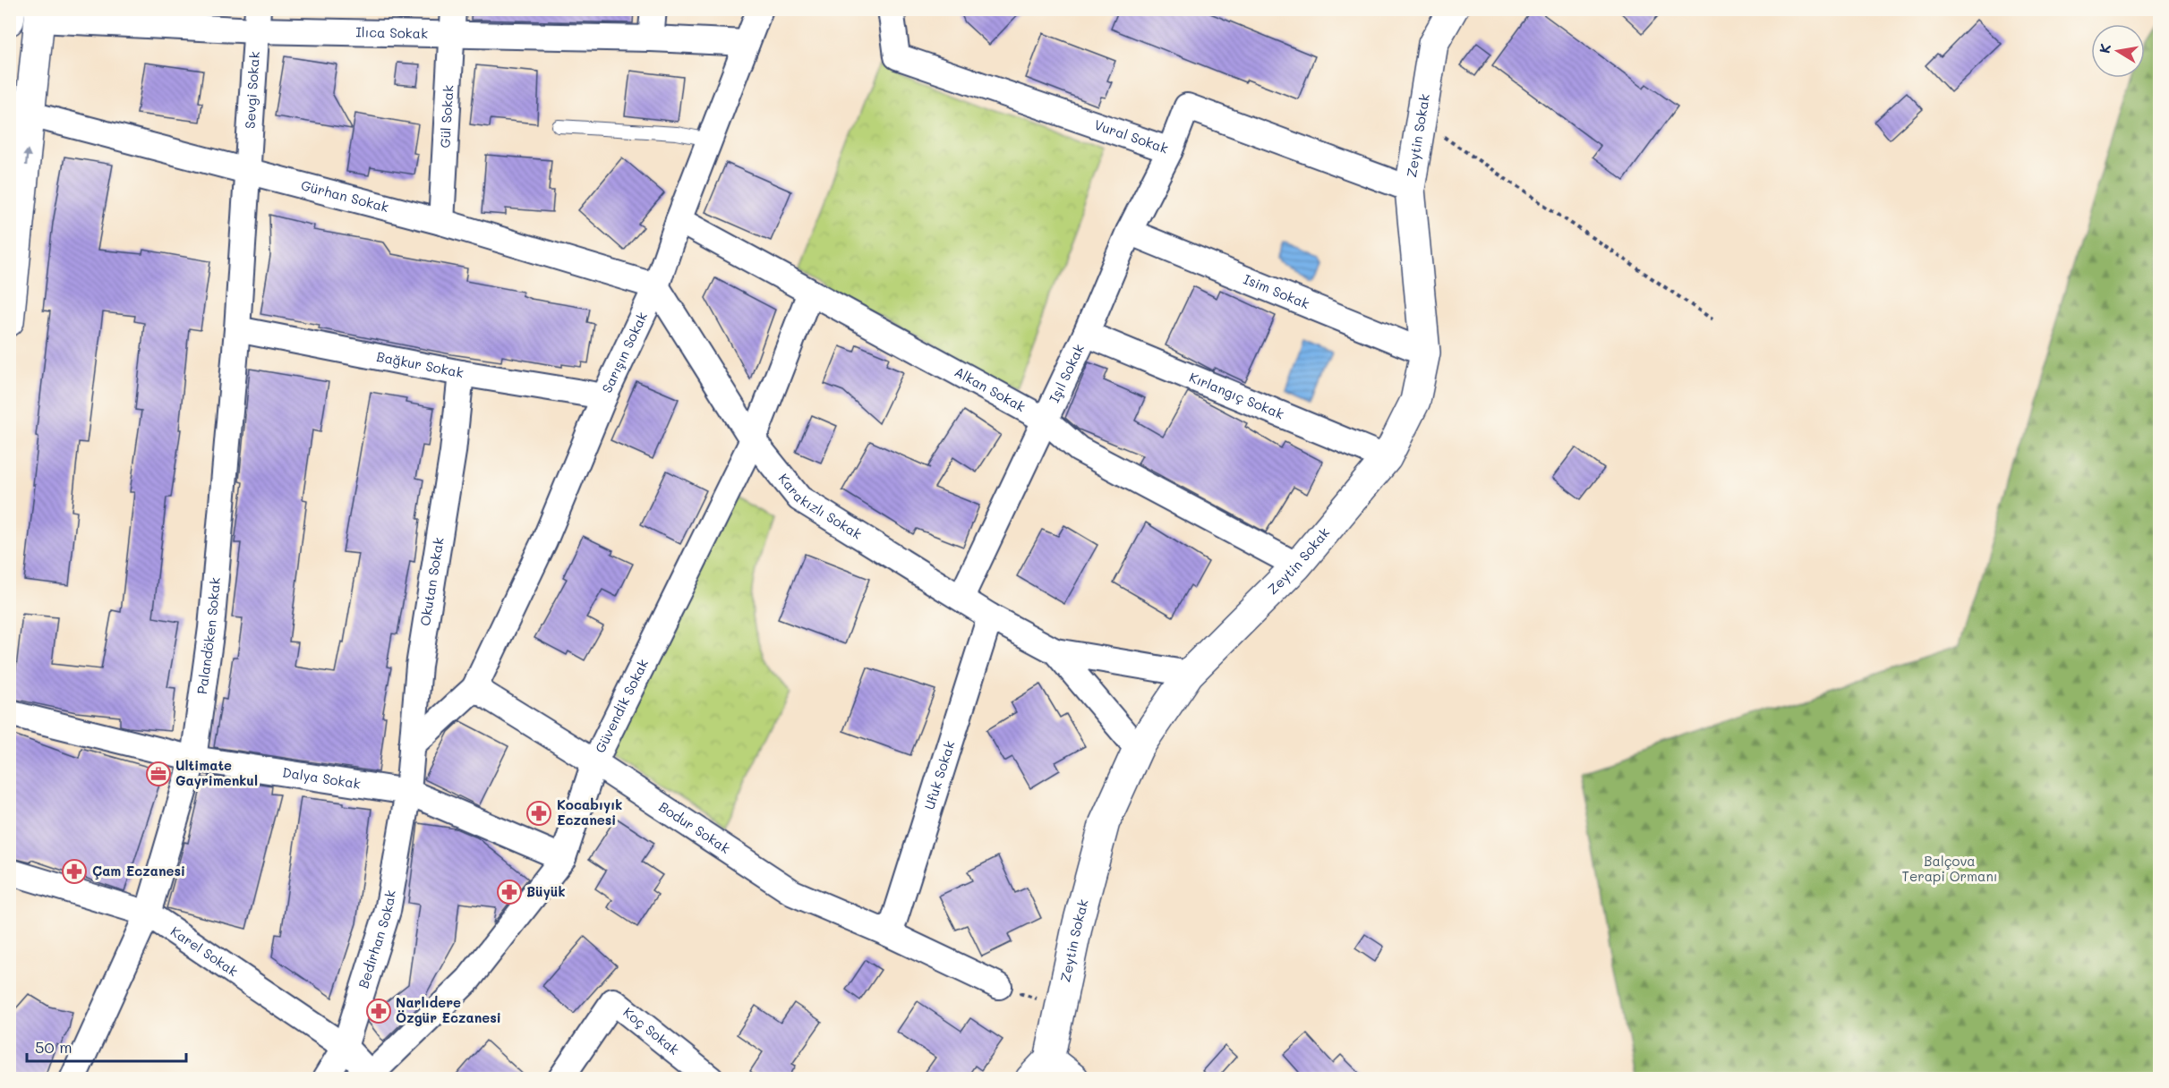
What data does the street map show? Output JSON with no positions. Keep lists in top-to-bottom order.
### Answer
{
  "streets": {
    "street": [
      "Ilıca Sokak",
      "Sevgi Sokak",
      "Gül Sokak",
      "Vural Sokak",
      "Zeytin Sokak",
      "Gürhan Sokak",
      "Isim Sokak",
      "Sarışın Sokak",
      "Bağkur Sokak",
      "Işıl Sokak",
      "Alkan Sokak",
      "Kırlangıç Sokak",
      "Karakızlı Sokak",
      "Okutan Sokak",
      "Palandöken Sokak",
      "Güvendik Sokak",
      "Ufuk Sokak",
      "Dalya Sokak",
      "Bodur Sokak",
      "Bedirhan Sokak",
      "Karel Sokak",
      "Koç Sokak"
    ]
  },
  "crossings": [
    ["Ilıca Sokak", "Sevgi Sokak"],
    ["Ilıca Sokak", "Gül Sokak"],
    ["Ilıca Sokak", "Sarışın Sokak"],
    ["Sevgi Sokak", "Gürhan Sokak"],
    ["Sevgi Sokak", "Palandöken Sokak"],
    ["Gül Sokak", "Gürhan Sokak"],
    ["Vural Sokak", "Zeytin Sokak"],
    ["Vural Sokak", "Işıl Sokak"],
    ["Zeytin Sokak", "Isim Sokak"],
    ["Zeytin Sokak", "Alkan Sokak"],
    ["Zeytin Sokak", "Kırlangıç Sokak"],
    ["Zeytin Sokak", "Karakızlı Sokak"],
    ["Gürhan Sokak", "Sarışın Sokak"],
    ["Gürhan Sokak", "Karakızlı Sokak"],
    ["Gürhan Sokak", "Palandöken Sokak"],
    ["Isim Sokak", "Işıl Sokak"],
    ["Sarışın Sokak", "Bağkur Sokak"],
    ["Sarışın Sokak", "Alkan Sokak"],
    ["Sarışın Sokak", "Karakızlı Sokak"],
    ["Sarışın Sokak", "Bodur Sokak"],
    ["Bağkur Sokak", "Okutan Sokak"],
    ["Bağkur Sokak", "Palandöken Sokak"],
    ["Işıl Sokak", "Alkan Sokak"],
    ["Işıl Sokak", "Kırlangıç Sokak"],
    ["Işıl Sokak", "Karakızlı Sokak"],
    ["Alkan Sokak", "Güvendik Sokak"],
    ["Karakızlı Sokak", "Güvendik Sokak"],
    ["Karakızlı Sokak", "Ufuk Sokak"],
    ["Okutan Sokak", "Dalya Sokak"],
    ["Okutan Sokak", "Bedirhan Sokak"],
    ["Palandöken Sokak", "Dalya Sokak"],
    ["Palandöken Sokak", "Karel Sokak"],
    ["Güvendik Sokak", "Dalya Sokak"],
    ["Güvendik Sokak", "Bodur Sokak"],
    ["Güvendik Sokak", "Karel Sokak"],
    ["Ufuk Sokak", "Bodur Sokak"],
    ["Dalya Sokak", "Bedirhan Sokak"],
    ["Bedirhan Sokak", "Karel Sokak"]
  ],
  "parks": ["Balçova Terapi Ormanı"],
  "places": {
    "office": ["Ultimate Gayrimenkul"],
    "pharmacy": [
      "Kocabıyık Eczanesi",
      "Çam Eczanesi",
      "Büyük",
      "Narlıdere Özgür Eczanesi"
    ]
  },
  "scale_bar": "50 m",
  "north": "left"
}
